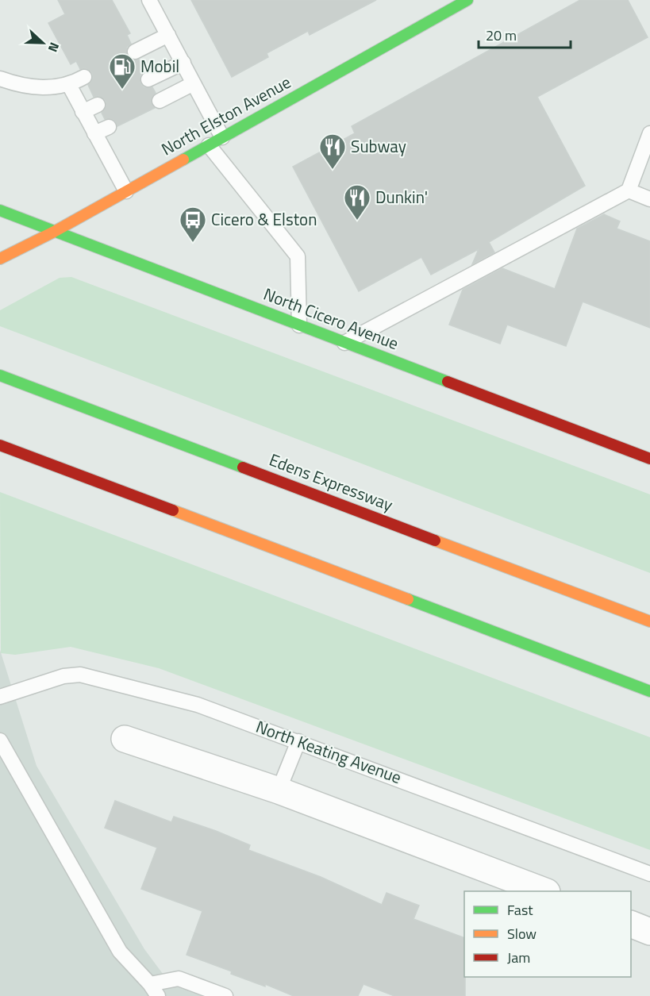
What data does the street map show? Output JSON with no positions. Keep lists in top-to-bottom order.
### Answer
{
  "streets": {
    "main road": ["North Elston Avenue", "North Cicero Avenue", "Edens Expressway"],
    "lane": ["North Keating Avenue"]
  },
  "crossings": [
    ["North Elston Avenue", "North Cicero Avenue"]
  ],
  "places": {
    "fuel station": ["Mobil"],
    "restaurant": ["Subway", "Dunkin'"],
    "bus stop": ["Cicero & Elston"]
  },
  "legend": ["Fast", "Slow", "Jam"],
  "scale_bar": "20 m",
  "north": "right"
}
